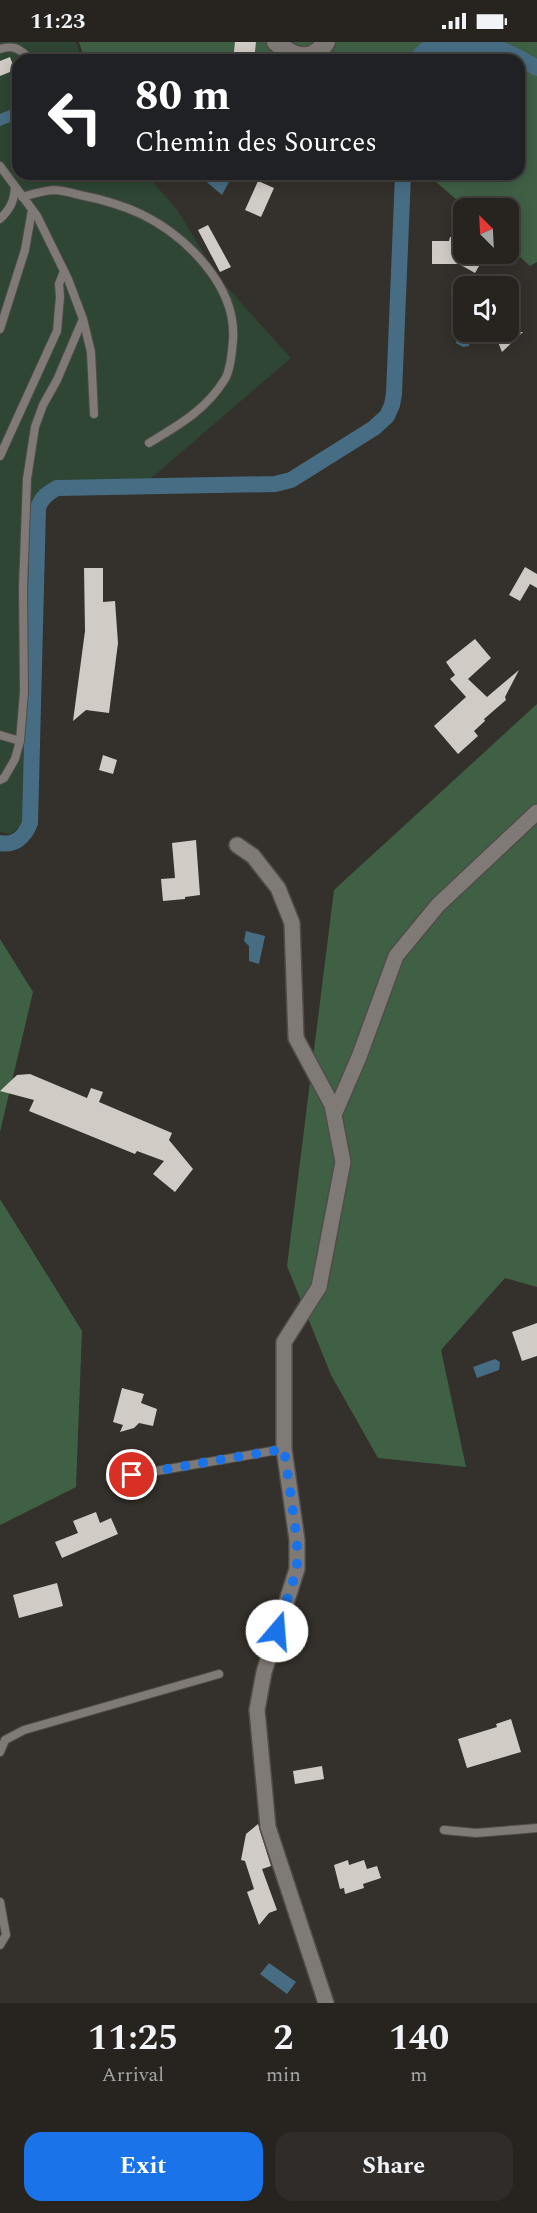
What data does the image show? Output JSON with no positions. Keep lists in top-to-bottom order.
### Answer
{
  "north": "top left",
  "page": {
    "status": "11:23",
    "turn": ["80 m", "Chemin des Sources"],
    "eta": [
      "11:25",
      "Arrival",
      "2",
      "min",
      "140",
      "m"
    ],
    "buttons": ["Exit", "Share"]
  }
}
